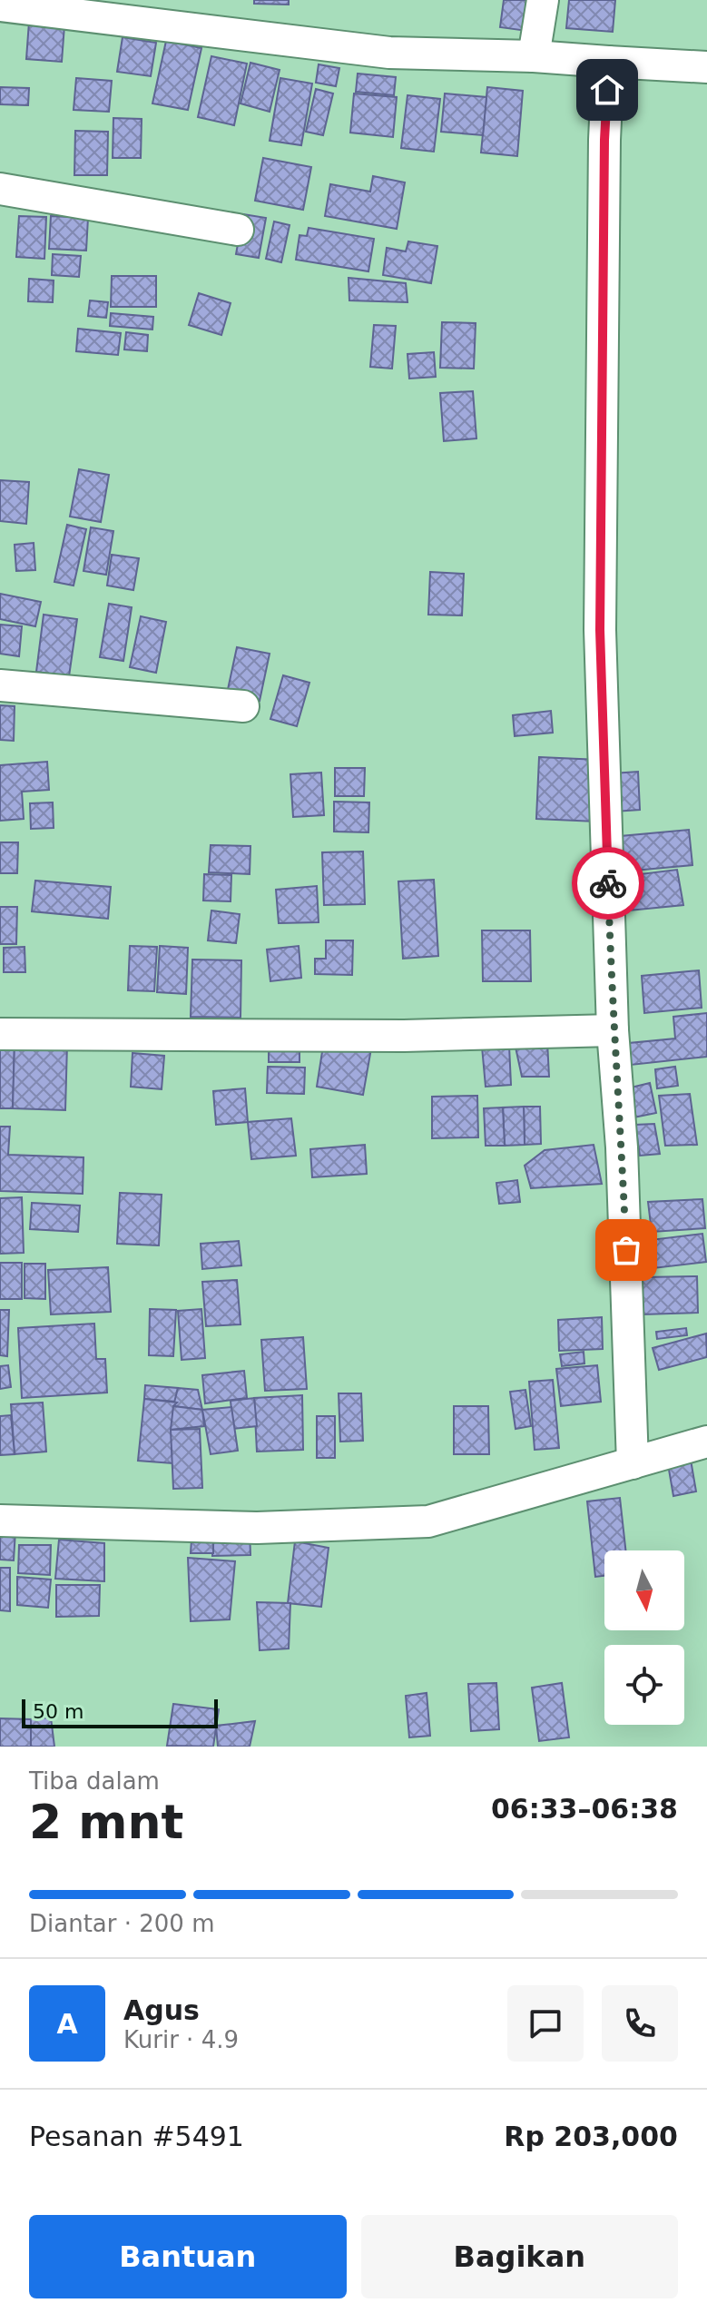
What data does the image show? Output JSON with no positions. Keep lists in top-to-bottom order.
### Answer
{
  "scale_bar": "50 m",
  "north": "bottom",
  "page": {
    "scale": "50 m",
    "heading": ["2 mnt", "Tiba dalam", "06:33–06:38"],
    "panel": [
      "Agus",
      "Kurir · 4.9",
      "Pesanan #5491",
      "Rp 203,000"
    ],
    "bar": "Diantar · 200 m",
    "round": "A",
    "buttons": ["Bantuan", "Bagikan"]
  }
}
